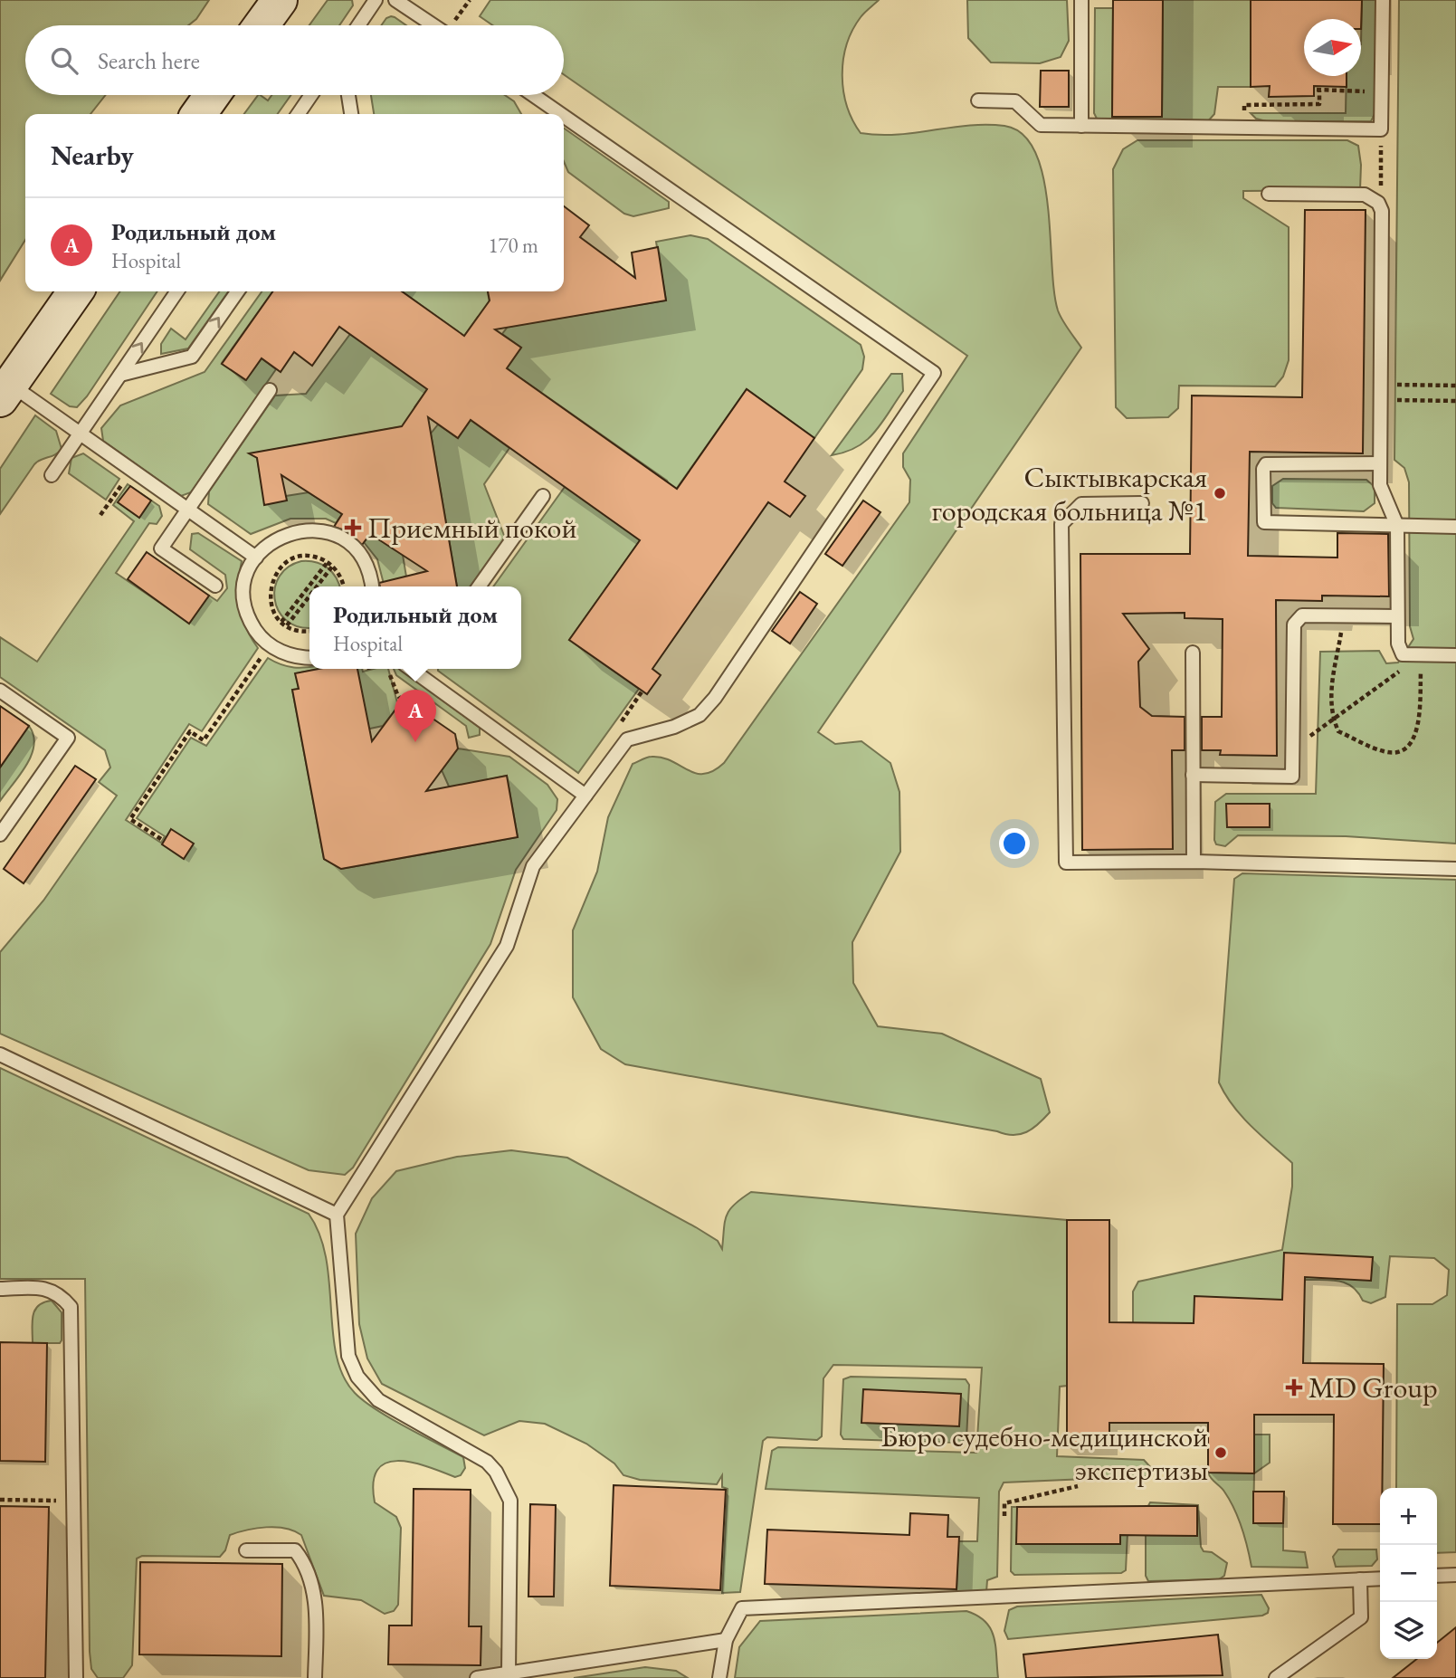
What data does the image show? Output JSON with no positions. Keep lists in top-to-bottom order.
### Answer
{
  "places": {
    "other": ["Сыктывкарская городская больница №1", "Бюро судебно-медицинской экспертизы"],
    "health": ["Приемный покой", "MD Group"]
  },
  "north": "right",
  "page": {
    "search": "Search here",
    "heading": "Nearby",
    "list": [
      {
        "mark": "A",
        "name": "Родильный дом",
        "note": "Hospital",
        "value": "170 m"
      }
    ],
    "popup": ["Родильный дом", "Hospital"],
    "pins": "A",
    "map_buttons": ["+", "−"]
  }
}
